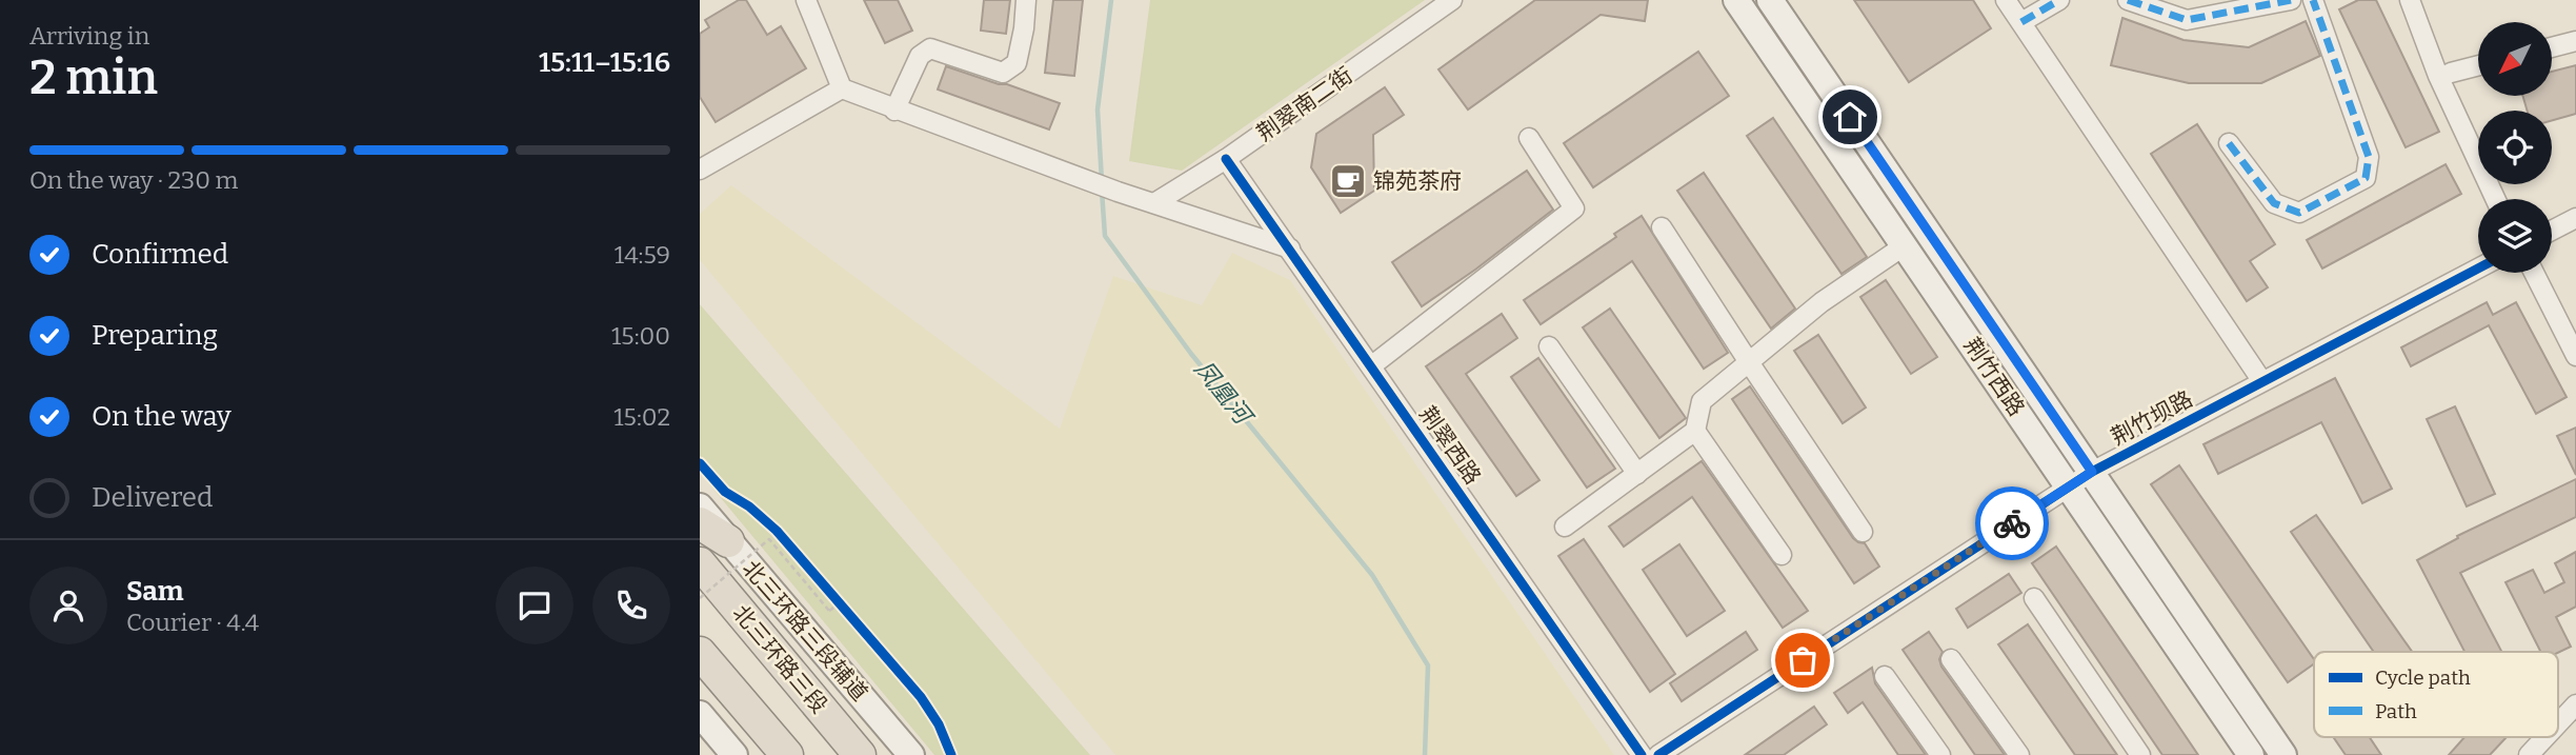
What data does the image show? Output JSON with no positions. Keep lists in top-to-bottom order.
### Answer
{
  "streets": {
    "highway": ["北三环路三段"],
    "main road": ["荆竹西路", "北三环路三段辅道"],
    "street": ["荆翠南二街", "荆竹坝路", "荆翠西路"]
  },
  "crossings": [
    ["荆翠南二街", "荆翠西路"],
    ["荆竹西路", "荆竹坝路"]
  ],
  "water": ["凤凰河"],
  "places": {
    "cafe": ["锦苑茶府"]
  },
  "legend": ["Cycle path", "Path"],
  "north": "bottom left",
  "page": {
    "heading": ["2 min", "Arriving in", "15:11–15:16"],
    "panel": ["Sam", "Courier · 4.4"],
    "bar": "On the way · 230 m",
    "list": [
      ["Confirmed", "14:59"],
      ["Preparing", "15:00"],
      ["On the way", "15:02"],
      "Delivered"
    ]
  }
}
